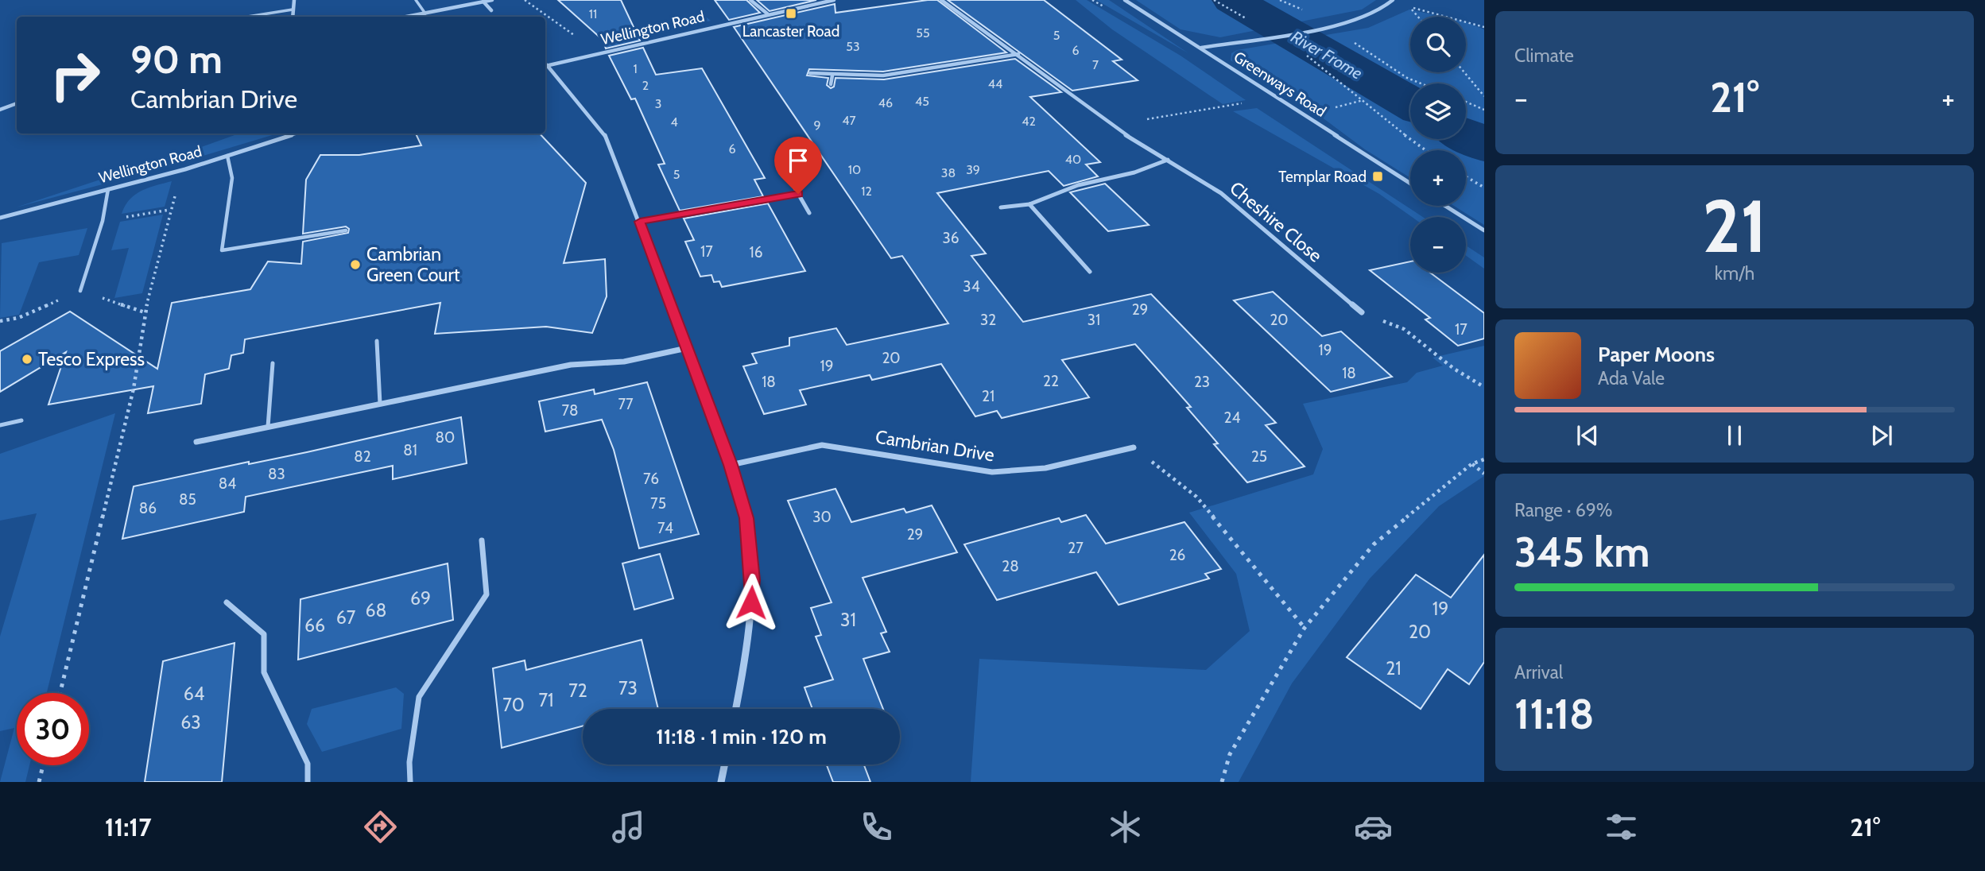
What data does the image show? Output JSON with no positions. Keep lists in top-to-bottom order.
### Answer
{
  "streets": {
    "street": [
      "Wellington Road",
      "Greenways Road",
      "Cheshire Close",
      "Cambrian Drive"
    ]
  },
  "water": ["River Frome"],
  "places": {
    "transit": ["Lancaster Road", "Templar Road"],
    "other": ["Cambrian Green Court", "Tesco Express"]
  },
  "house_numbers": [
    "11",
    "55",
    "5",
    "53",
    "6",
    "7",
    "1",
    "44",
    "2",
    "45",
    "46",
    "3",
    "47",
    "42",
    "4",
    "9",
    "6",
    "40",
    "10",
    "39",
    "38",
    "5",
    "12",
    "36",
    "17",
    "16",
    "34",
    "29",
    "32",
    "31",
    "20",
    "17",
    "19",
    "20",
    "19",
    "18",
    "22",
    "18",
    "23",
    "21",
    "77",
    "78",
    "24",
    "80",
    "81",
    "82",
    "25",
    "83",
    "76",
    "84",
    "85",
    "75",
    "86",
    "30",
    "74",
    "29",
    "27",
    "26",
    "28",
    "69",
    "19",
    "68",
    "67",
    "31",
    "66",
    "20",
    "21",
    "73",
    "72",
    "64",
    "71",
    "70",
    "63"
  ],
  "page": {
    "tile": [
      "Climate",
      ["21", "km/h"],
      ["Range · 69%", "345 km"],
      ["Arrival", "11:18"]
    ],
    "map_buttons": ["+", "−"],
    "turn": ["90 m", "Cambrian Drive"],
    "heat": ["−", "21°", "+"],
    "song": ["Paper Moons", "Ada Vale"],
    "limit": "30",
    "trip": "11:18 · 1 min · 120 m",
    "tabs": ["11:17", "21°"]
  }
}
